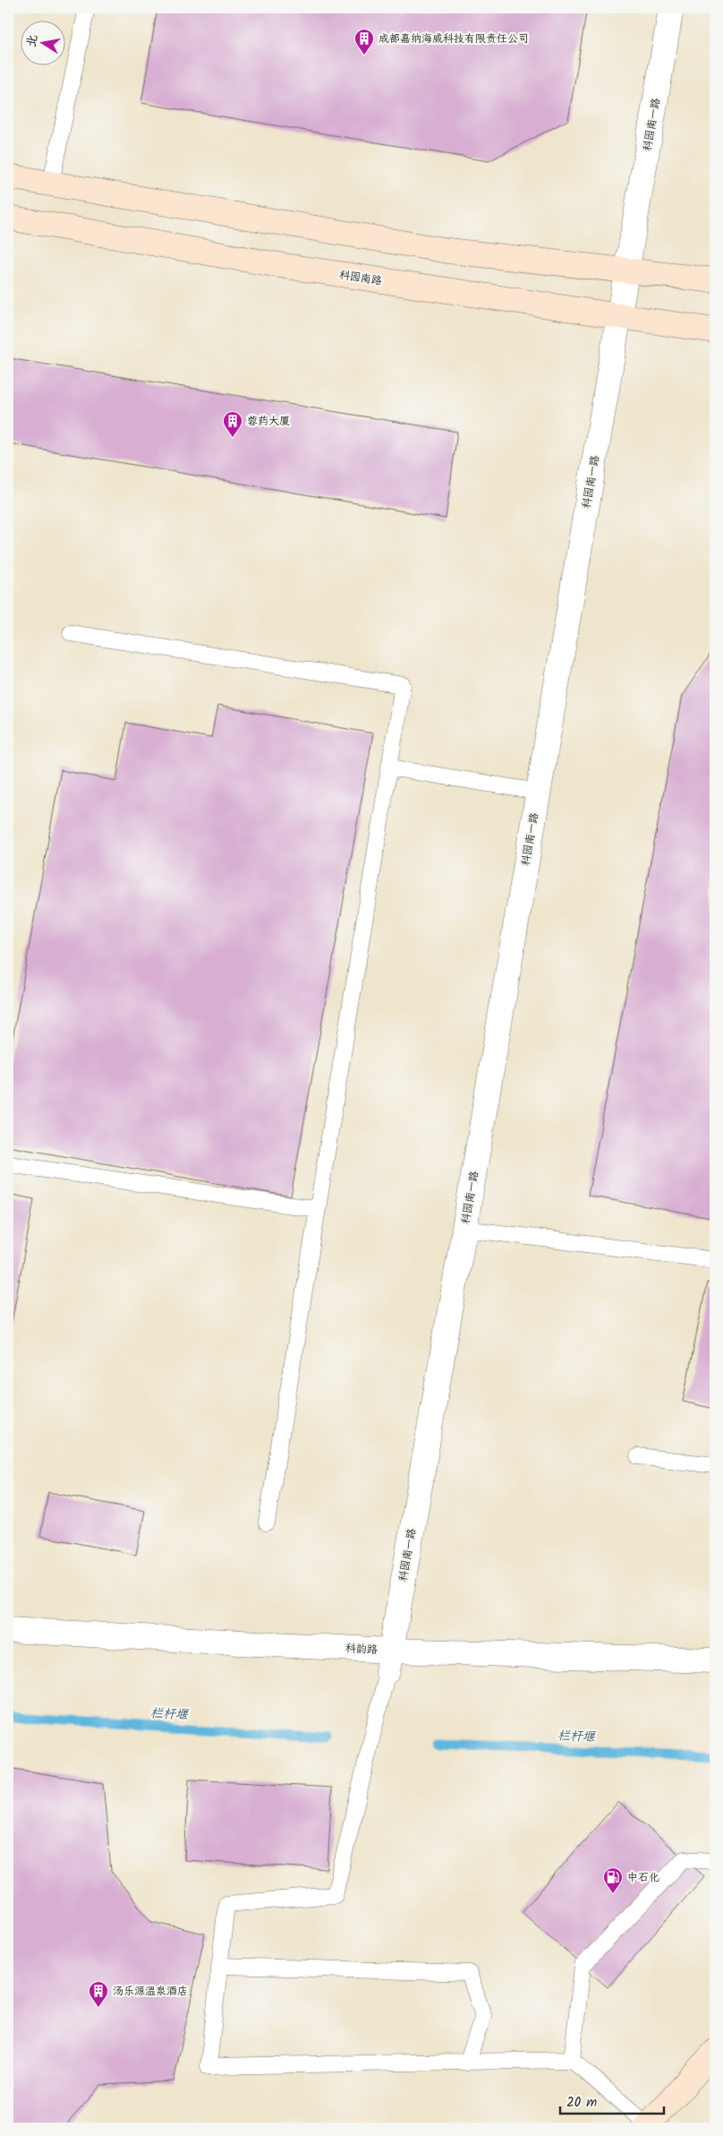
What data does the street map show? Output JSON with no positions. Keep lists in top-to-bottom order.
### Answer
{
  "streets": {
    "street": ["科园南一路", "科园南路", "科韵路"]
  },
  "crossings": [
    ["科园南一路", "科园南路"],
    ["科园南一路", "科韵路"]
  ],
  "water": ["栏杆堰"],
  "places": {
    "building": ["成都嘉纳海威科技有限责任公司", "蓉药大厦", "汤乐源温泉酒店"],
    "fuel station": ["中石化"]
  },
  "scale_bar": "20 m",
  "north": "left"
}
